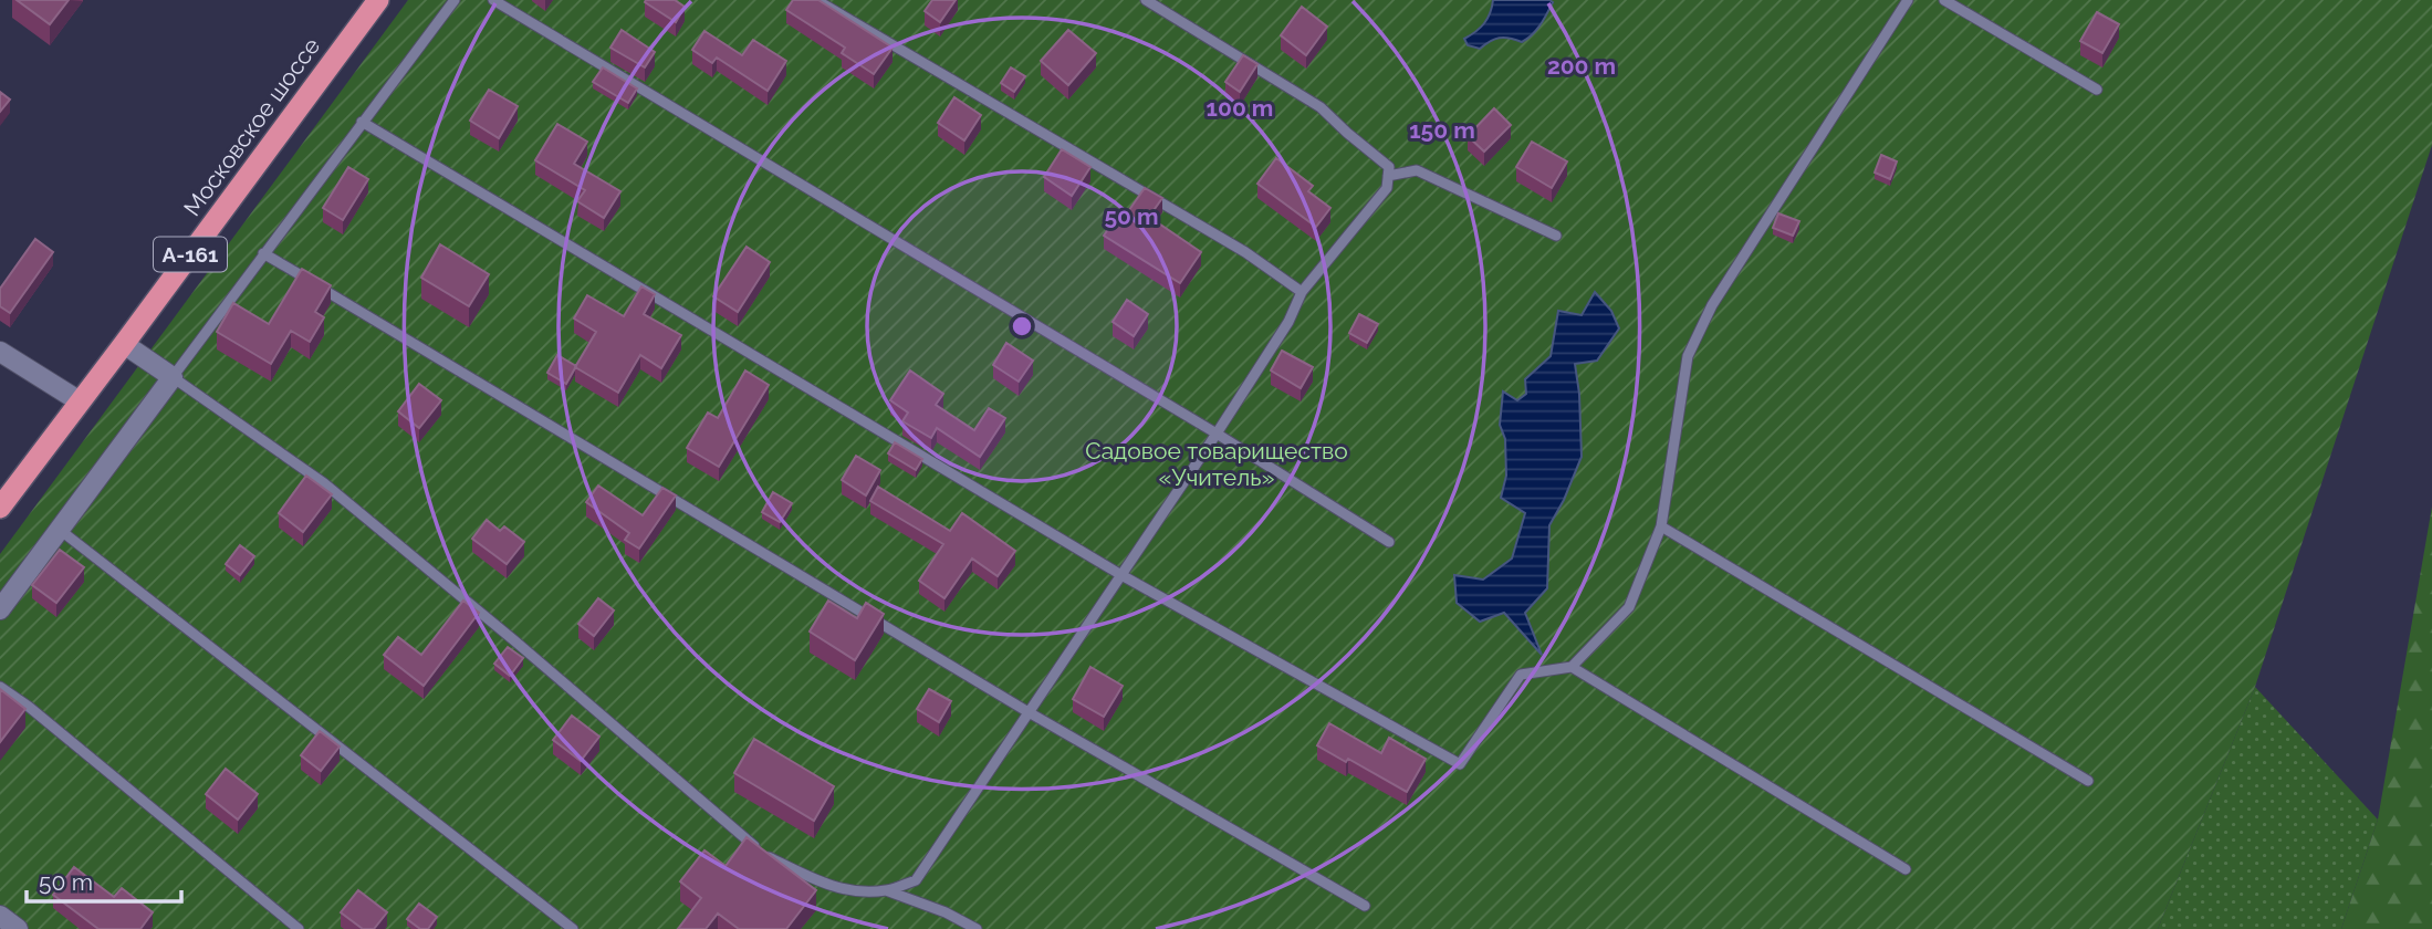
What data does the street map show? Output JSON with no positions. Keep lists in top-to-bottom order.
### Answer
{
  "streets": {
    "highway": ["Московское шоссе", "А-161"]
  },
  "parks": ["Садовое товарищество «Учитель»"],
  "scale_bar": "50 m",
  "rings": [
    "200 m",
    "100 m",
    "150 m",
    "50 m"
  ]
}
